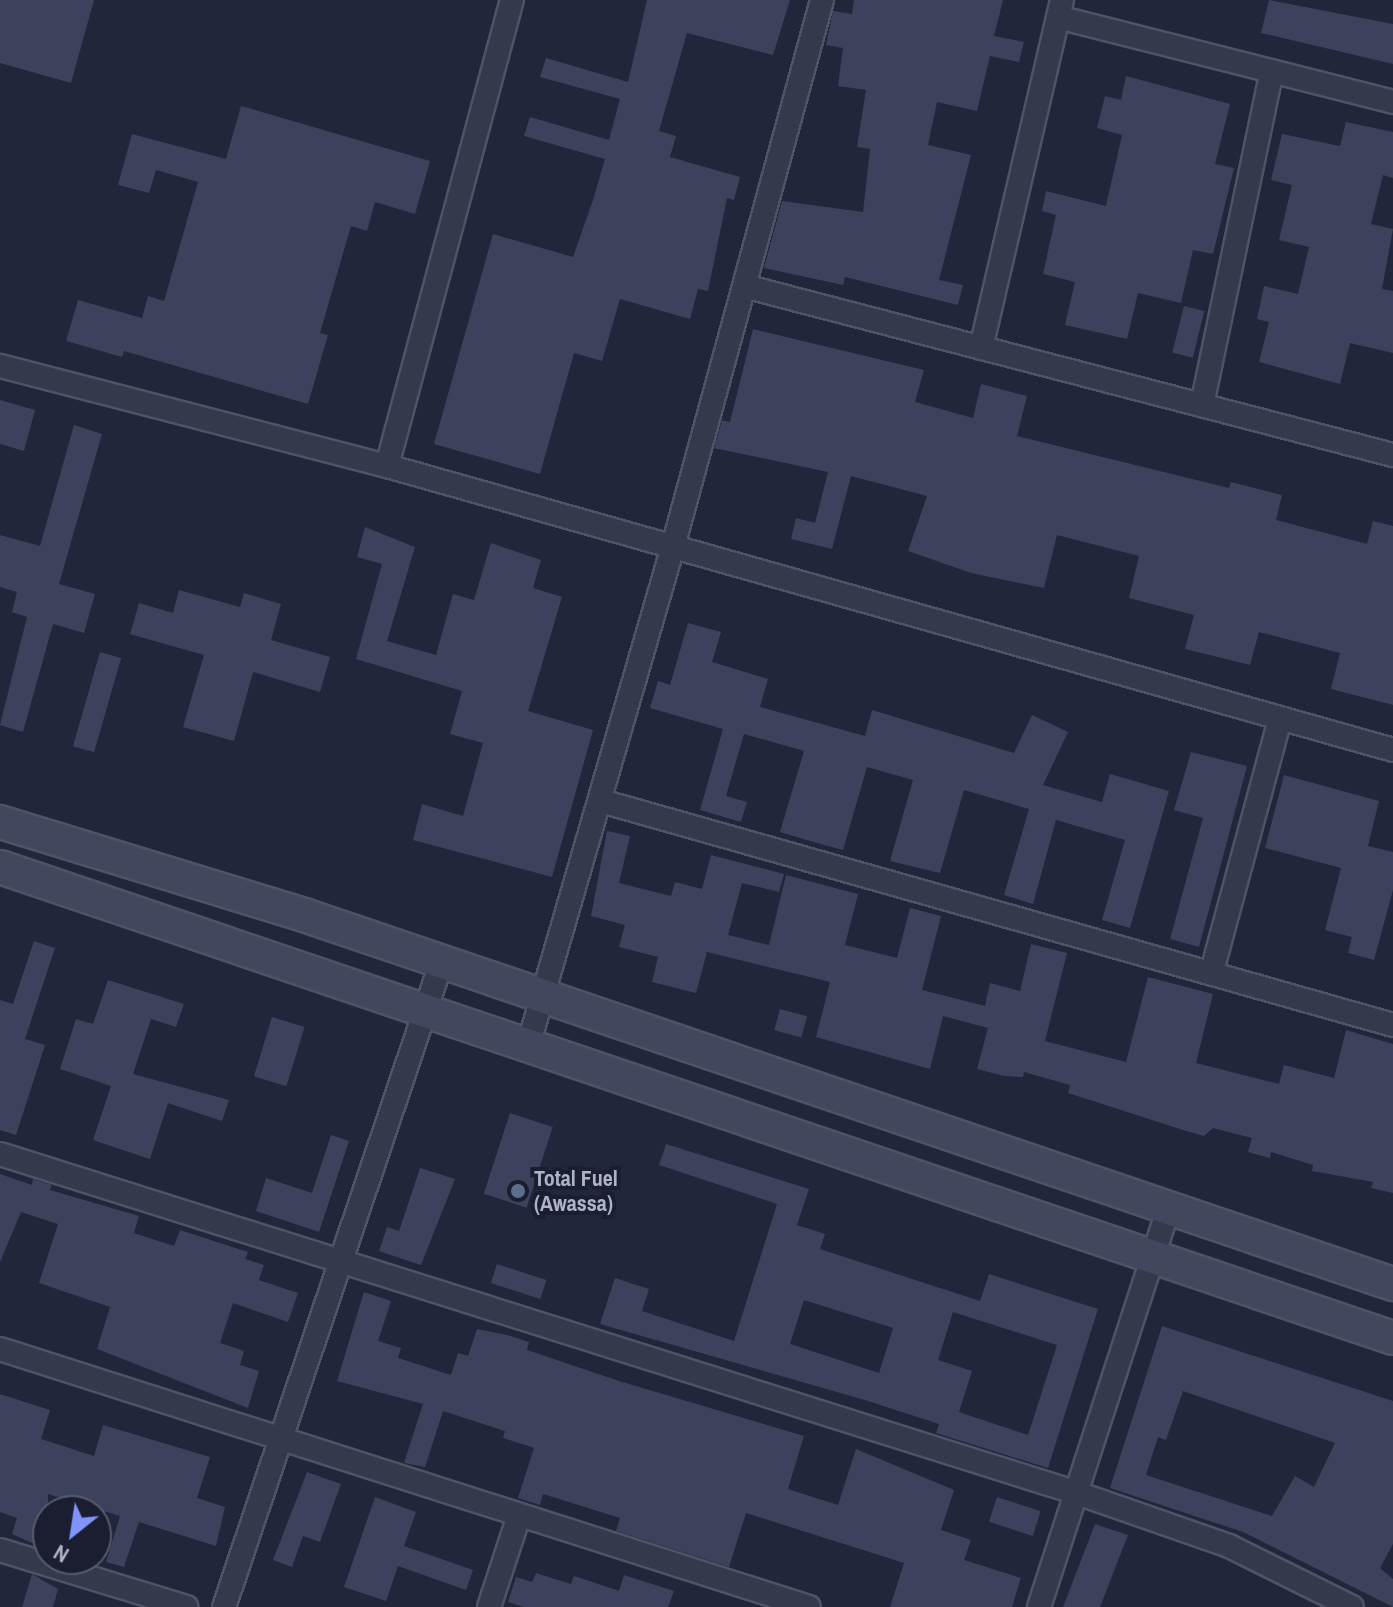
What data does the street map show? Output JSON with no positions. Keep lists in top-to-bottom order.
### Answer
{
  "places": ["Total Fuel (Awassa)"],
  "north": "bottom left"
}
